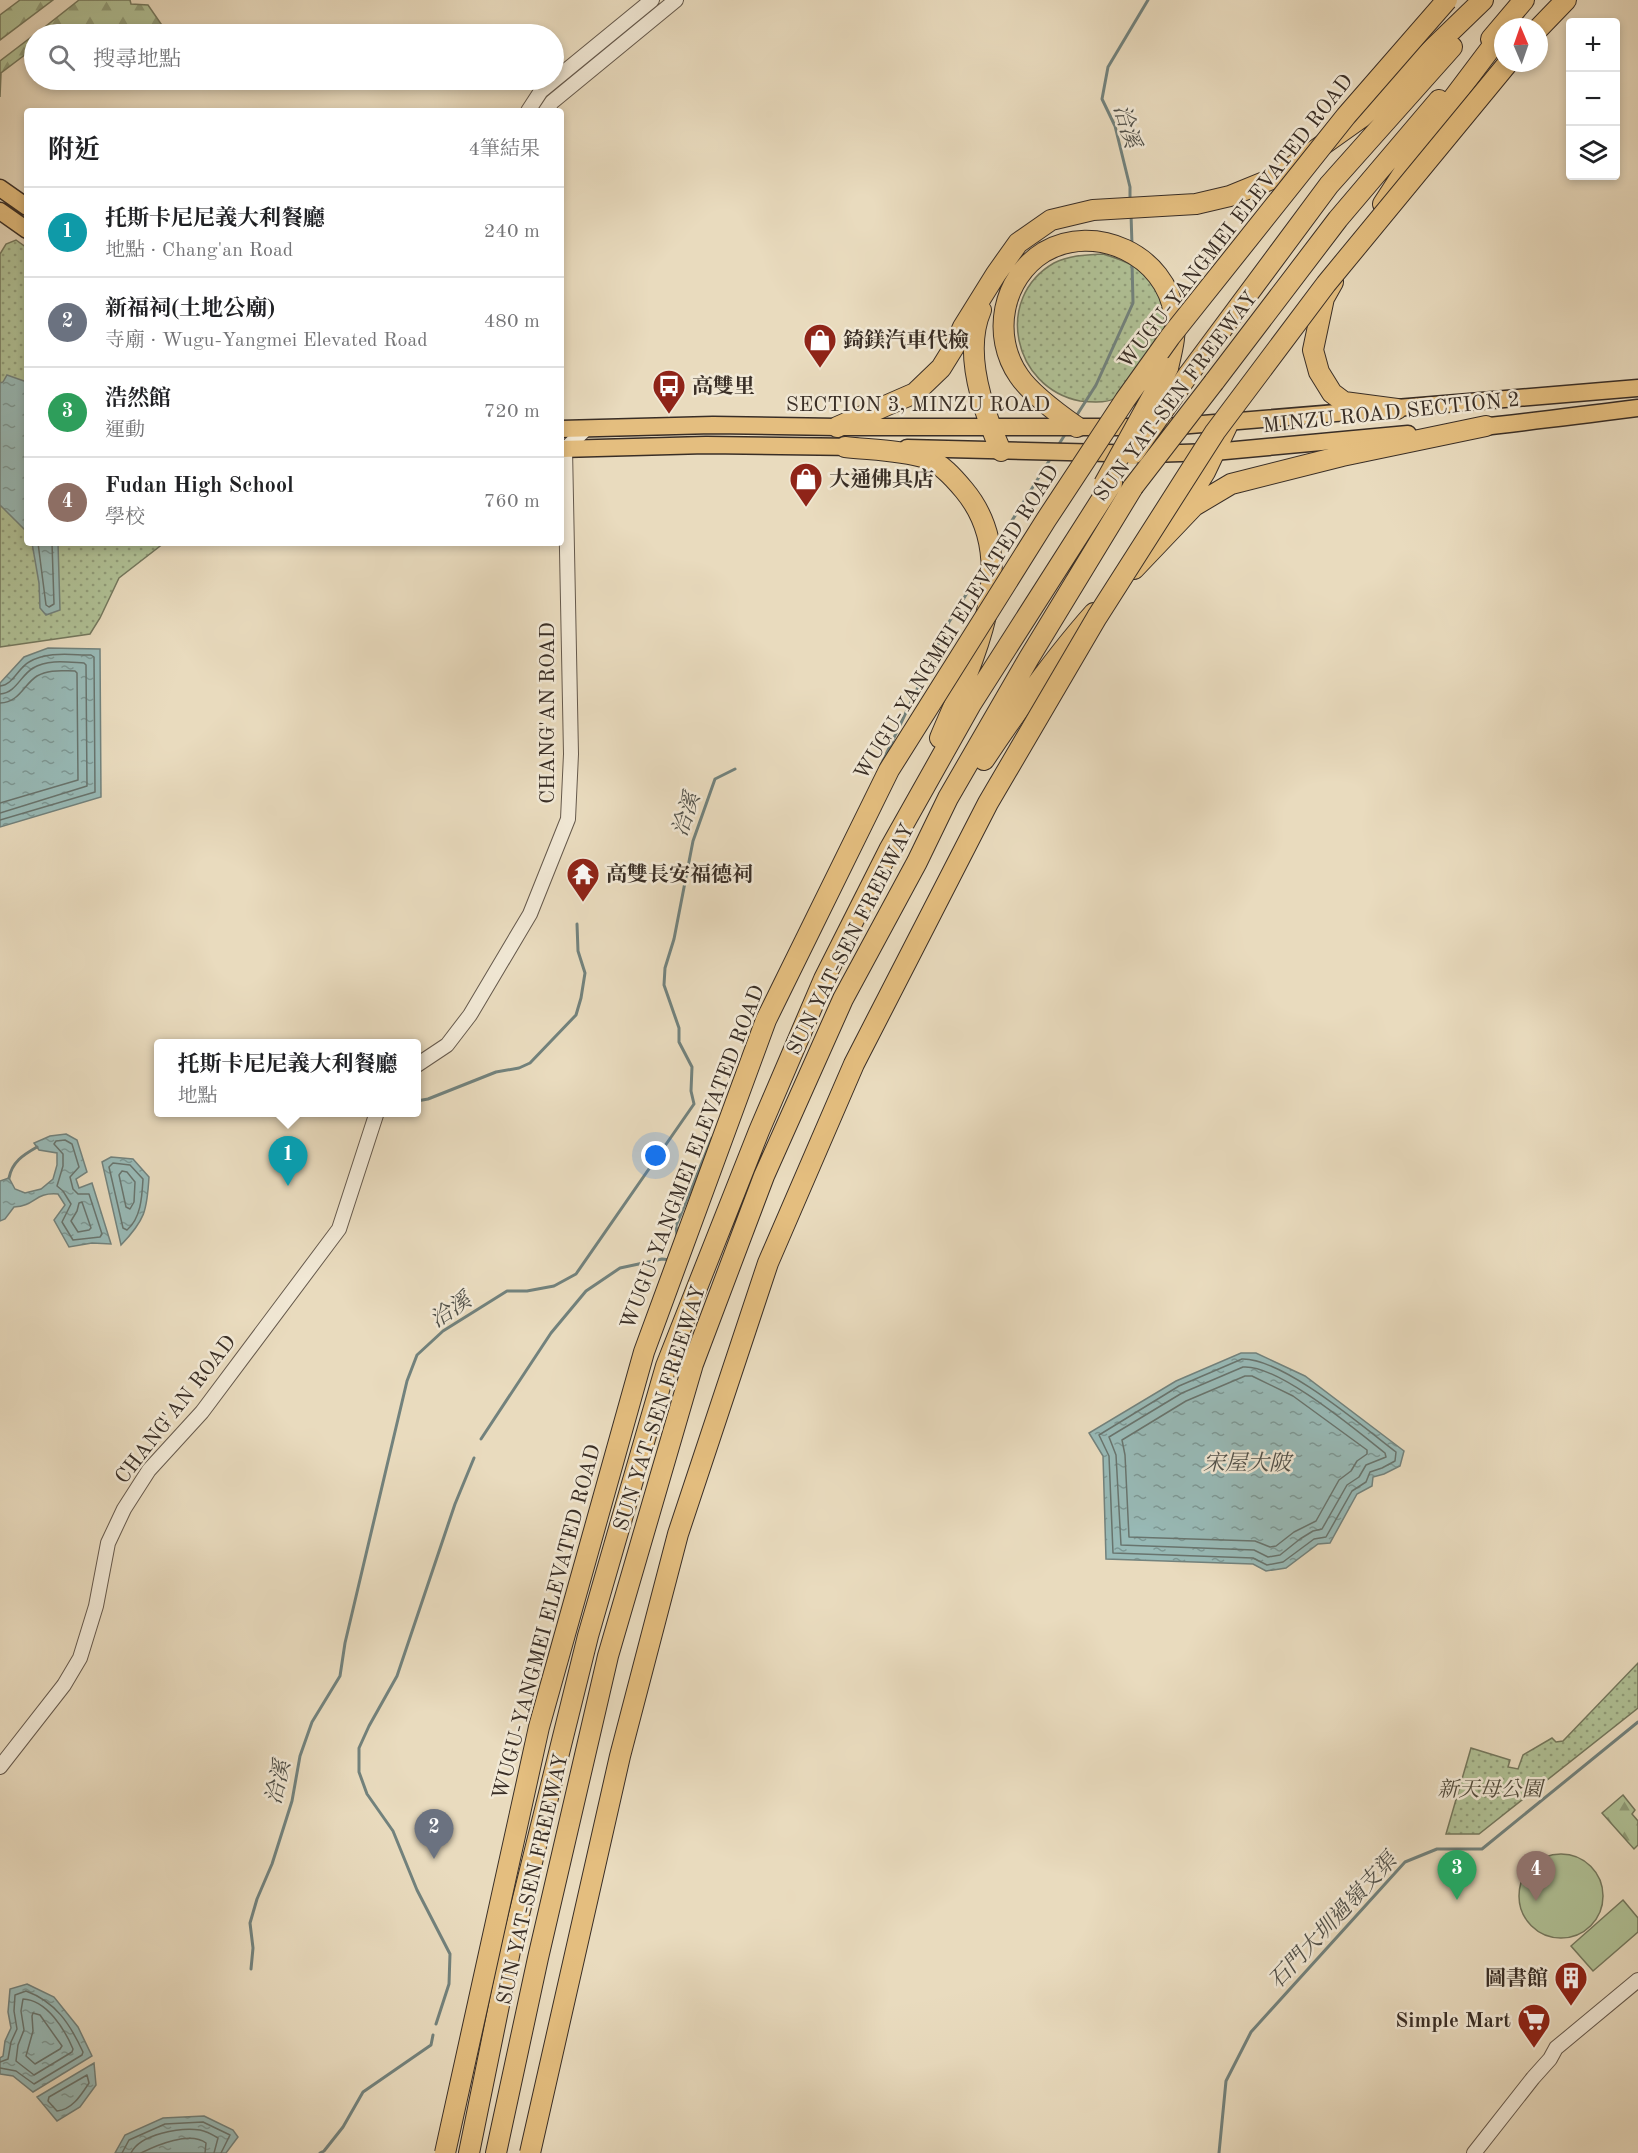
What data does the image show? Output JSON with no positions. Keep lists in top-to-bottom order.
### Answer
{
  "streets": {
    "highway": ["WUGU-YANGMEI ELEVATED ROAD", "SUN YAT-SEN FREEWAY"],
    "main road": ["SECTION 3, MINZU ROAD", "MINZU ROAD SECTION 2"],
    "street": ["CHANG'AN ROAD"]
  },
  "crossings": [
    ["SECTION 3, MINZU ROAD", "MINZU ROAD SECTION 2"]
  ],
  "water": ["洽溪", "宋屋大陂", "石門大圳過嶺支渠"],
  "parks": ["新天母公園"],
  "places": {
    "shop": ["錡鎂汽車代檢", "大通佛具店"],
    "bus stop": ["高雙里"],
    "temple": ["高雙長安福德祠"],
    "building": ["圖書館"],
    "supermarket": ["Simple Mart"]
  },
  "north": "top",
  "page": {
    "map_buttons": ["+", "−"],
    "search": "搜尋地點",
    "heading": ["附近", "4筆結果"],
    "list": [
      {
        "mark": "1",
        "name": "托斯卡尼尼義大利餐廳",
        "note": "地點 · Chang'an Road",
        "value": "240 m"
      },
      {
        "mark": "2",
        "name": "新福祠(土地公廟)",
        "note": "寺廟 · Wugu-Yangmei Elevated Road",
        "value": "480 m"
      },
      {
        "mark": "3",
        "name": "浩然館",
        "note": "運動",
        "value": "720 m"
      },
      {
        "mark": "4",
        "name": "Fudan High School",
        "note": "學校",
        "value": "760 m"
      }
    ],
    "popup": ["托斯卡尼尼義大利餐廳", "地點"],
    "pins": [
      "1",
      "2",
      "3",
      "4"
    ]
  }
}
